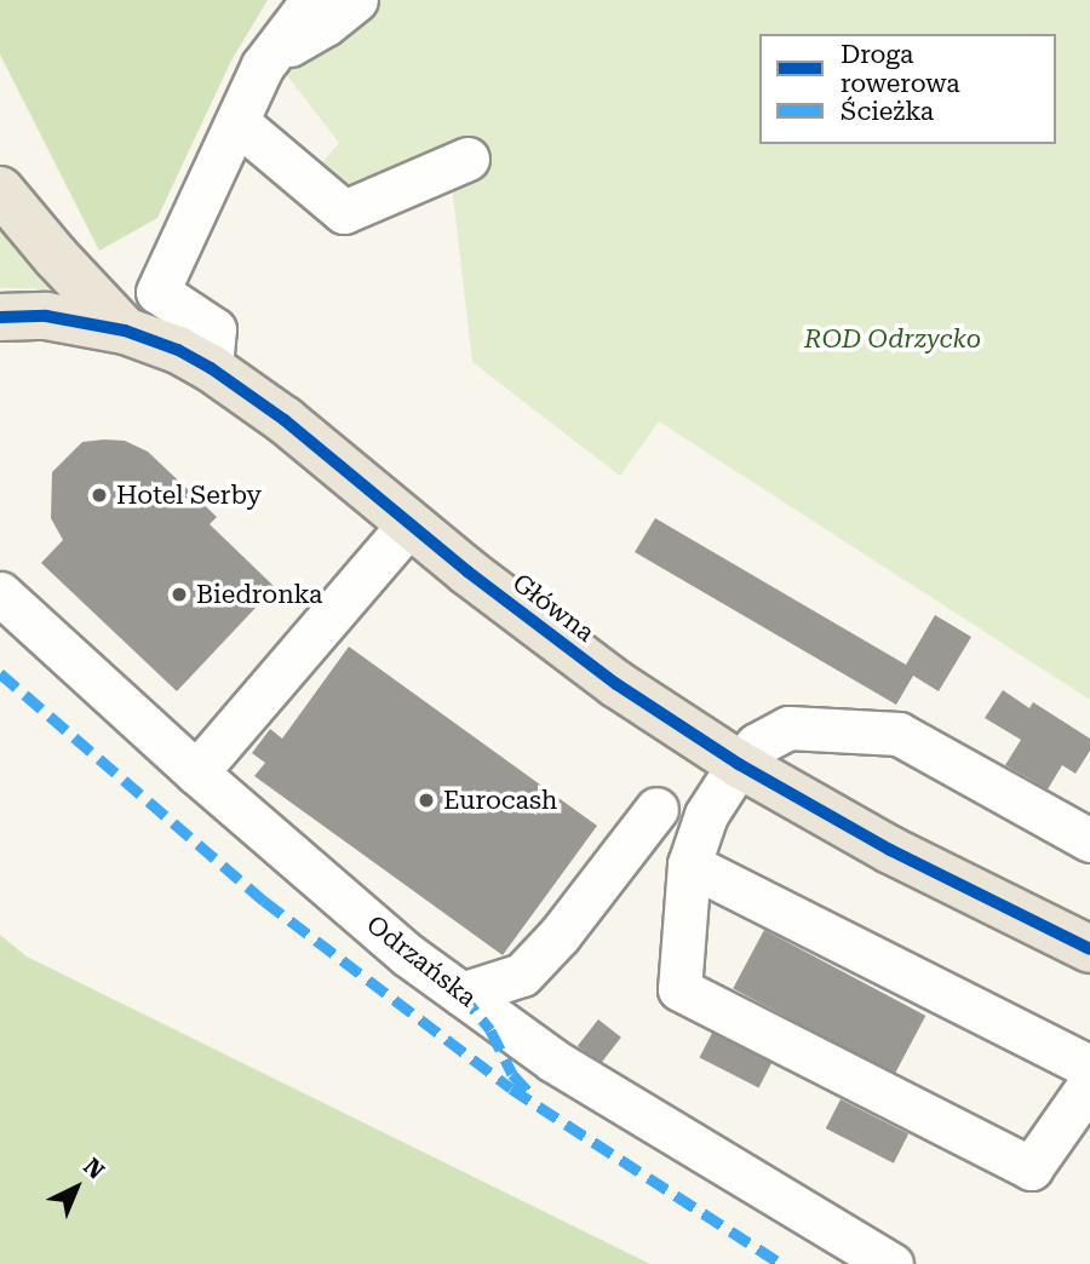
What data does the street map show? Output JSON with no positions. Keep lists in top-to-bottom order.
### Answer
{
  "streets": {
    "main road": ["Główna"],
    "lane": ["Odrzańska"]
  },
  "parks": ["ROD Odrzycko"],
  "places": ["Hotel Serby", "Biedronka", "Eurocash"],
  "legend": ["Droga rowerowa", "Ścieżka"],
  "north": "top right"
}
